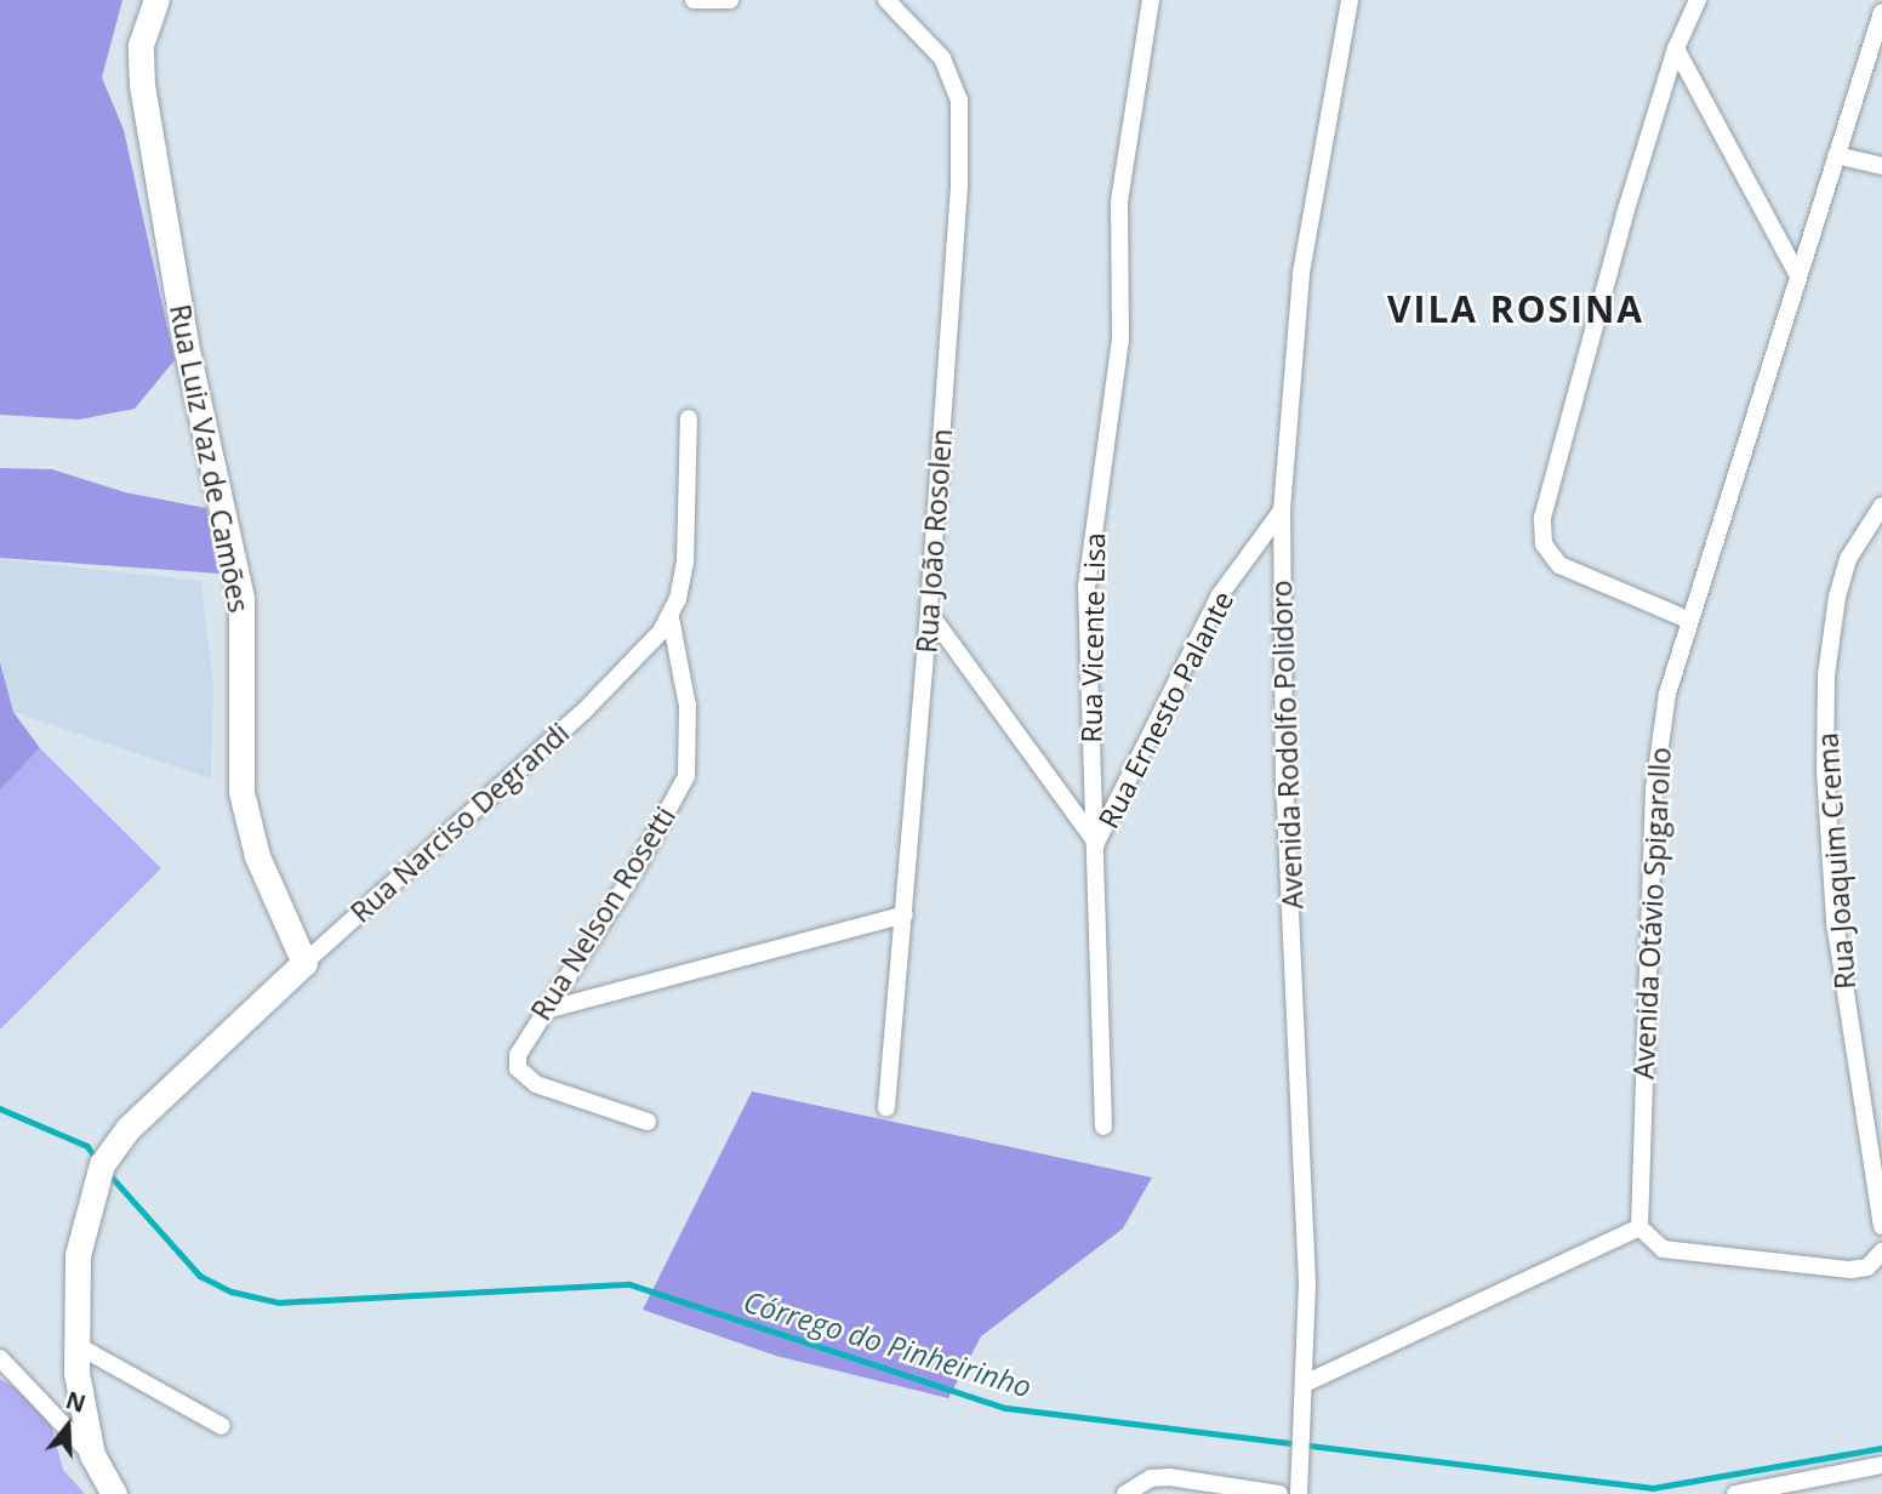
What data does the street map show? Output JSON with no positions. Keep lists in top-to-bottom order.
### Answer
{
  "streets": {
    "main road": ["Rua Luiz Vaz de Camões", "Rua Narciso Degrandi"],
    "street": [
      "Rua João Rosolen",
      "Rua Vicente Lisa",
      "Rua Ernesto Palante",
      "Avenida Rodolfo Polidoro",
      "Rua Joaquim Crema",
      "Rua Nelson Rosetti",
      "Avenida Otávio Spigarollo"
    ]
  },
  "crossings": [
    ["Rua Luiz Vaz de Camões", "Rua Narciso Degrandi"],
    ["Rua João Rosolen", "Rua Ernesto Palante"],
    ["Rua Vicente Lisa", "Rua Ernesto Palante"],
    ["Rua Ernesto Palante", "Avenida Rodolfo Polidoro"],
    ["Rua Narciso Degrandi", "Rua Nelson Rosetti"]
  ],
  "districts": ["VILA ROSINA"],
  "water": ["Córrego do Pinheirinho"],
  "north": "top"
}
